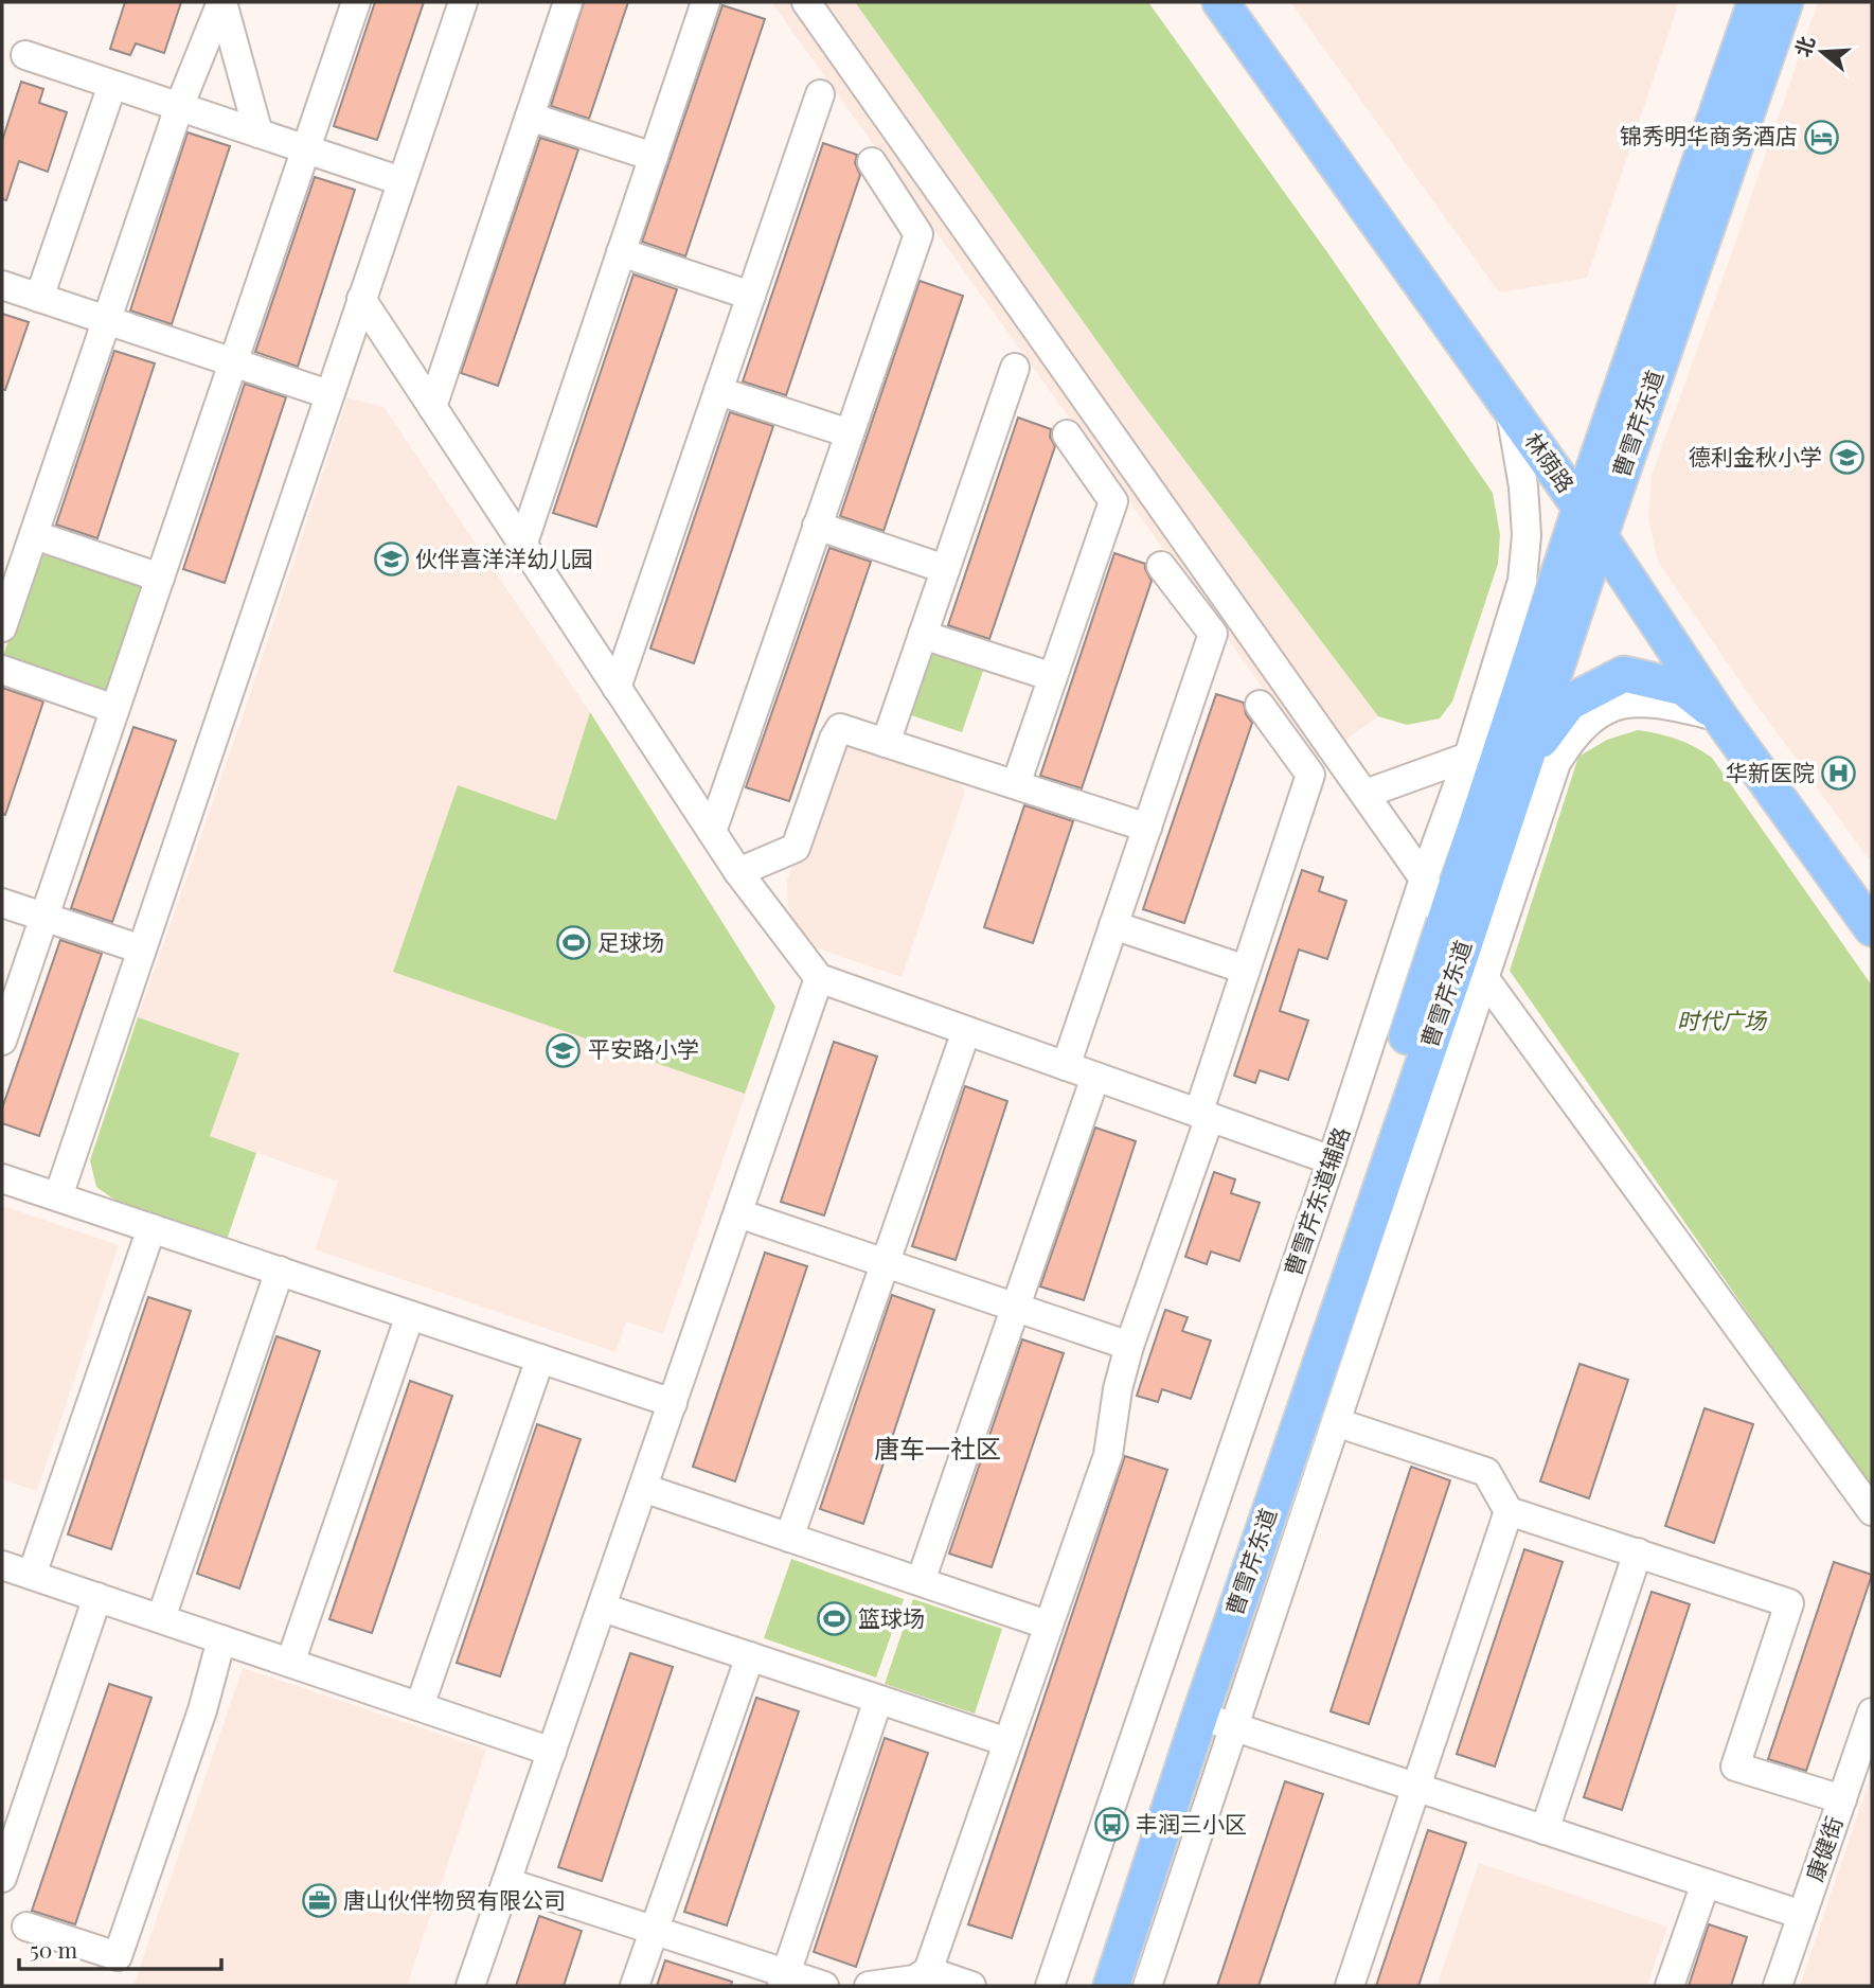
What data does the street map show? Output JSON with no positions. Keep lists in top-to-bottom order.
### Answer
{
  "streets": {
    "main road": ["曹雪芹东道", "林荫路"],
    "street": ["曹雪芹东道辅路", "康健街"]
  },
  "crossings": [
    ["曹雪芹东道", "林荫路"],
    ["林荫路", "曹雪芹东道辅路"]
  ],
  "districts": ["唐车一社区"],
  "parks": ["时代广场"],
  "places": {
    "hotel": ["锦秀明华商务酒店"],
    "school or university": ["德利金秋小学", "伙伴喜洋洋幼儿园", "平安路小学"],
    "hospital": ["华新医院"],
    "sports": ["足球场", "篮球场"],
    "bus stop": ["丰润三小区"],
    "office": ["唐山伙伴物贸有限公司"]
  },
  "scale_bar": "50 m",
  "north": "left"
}
